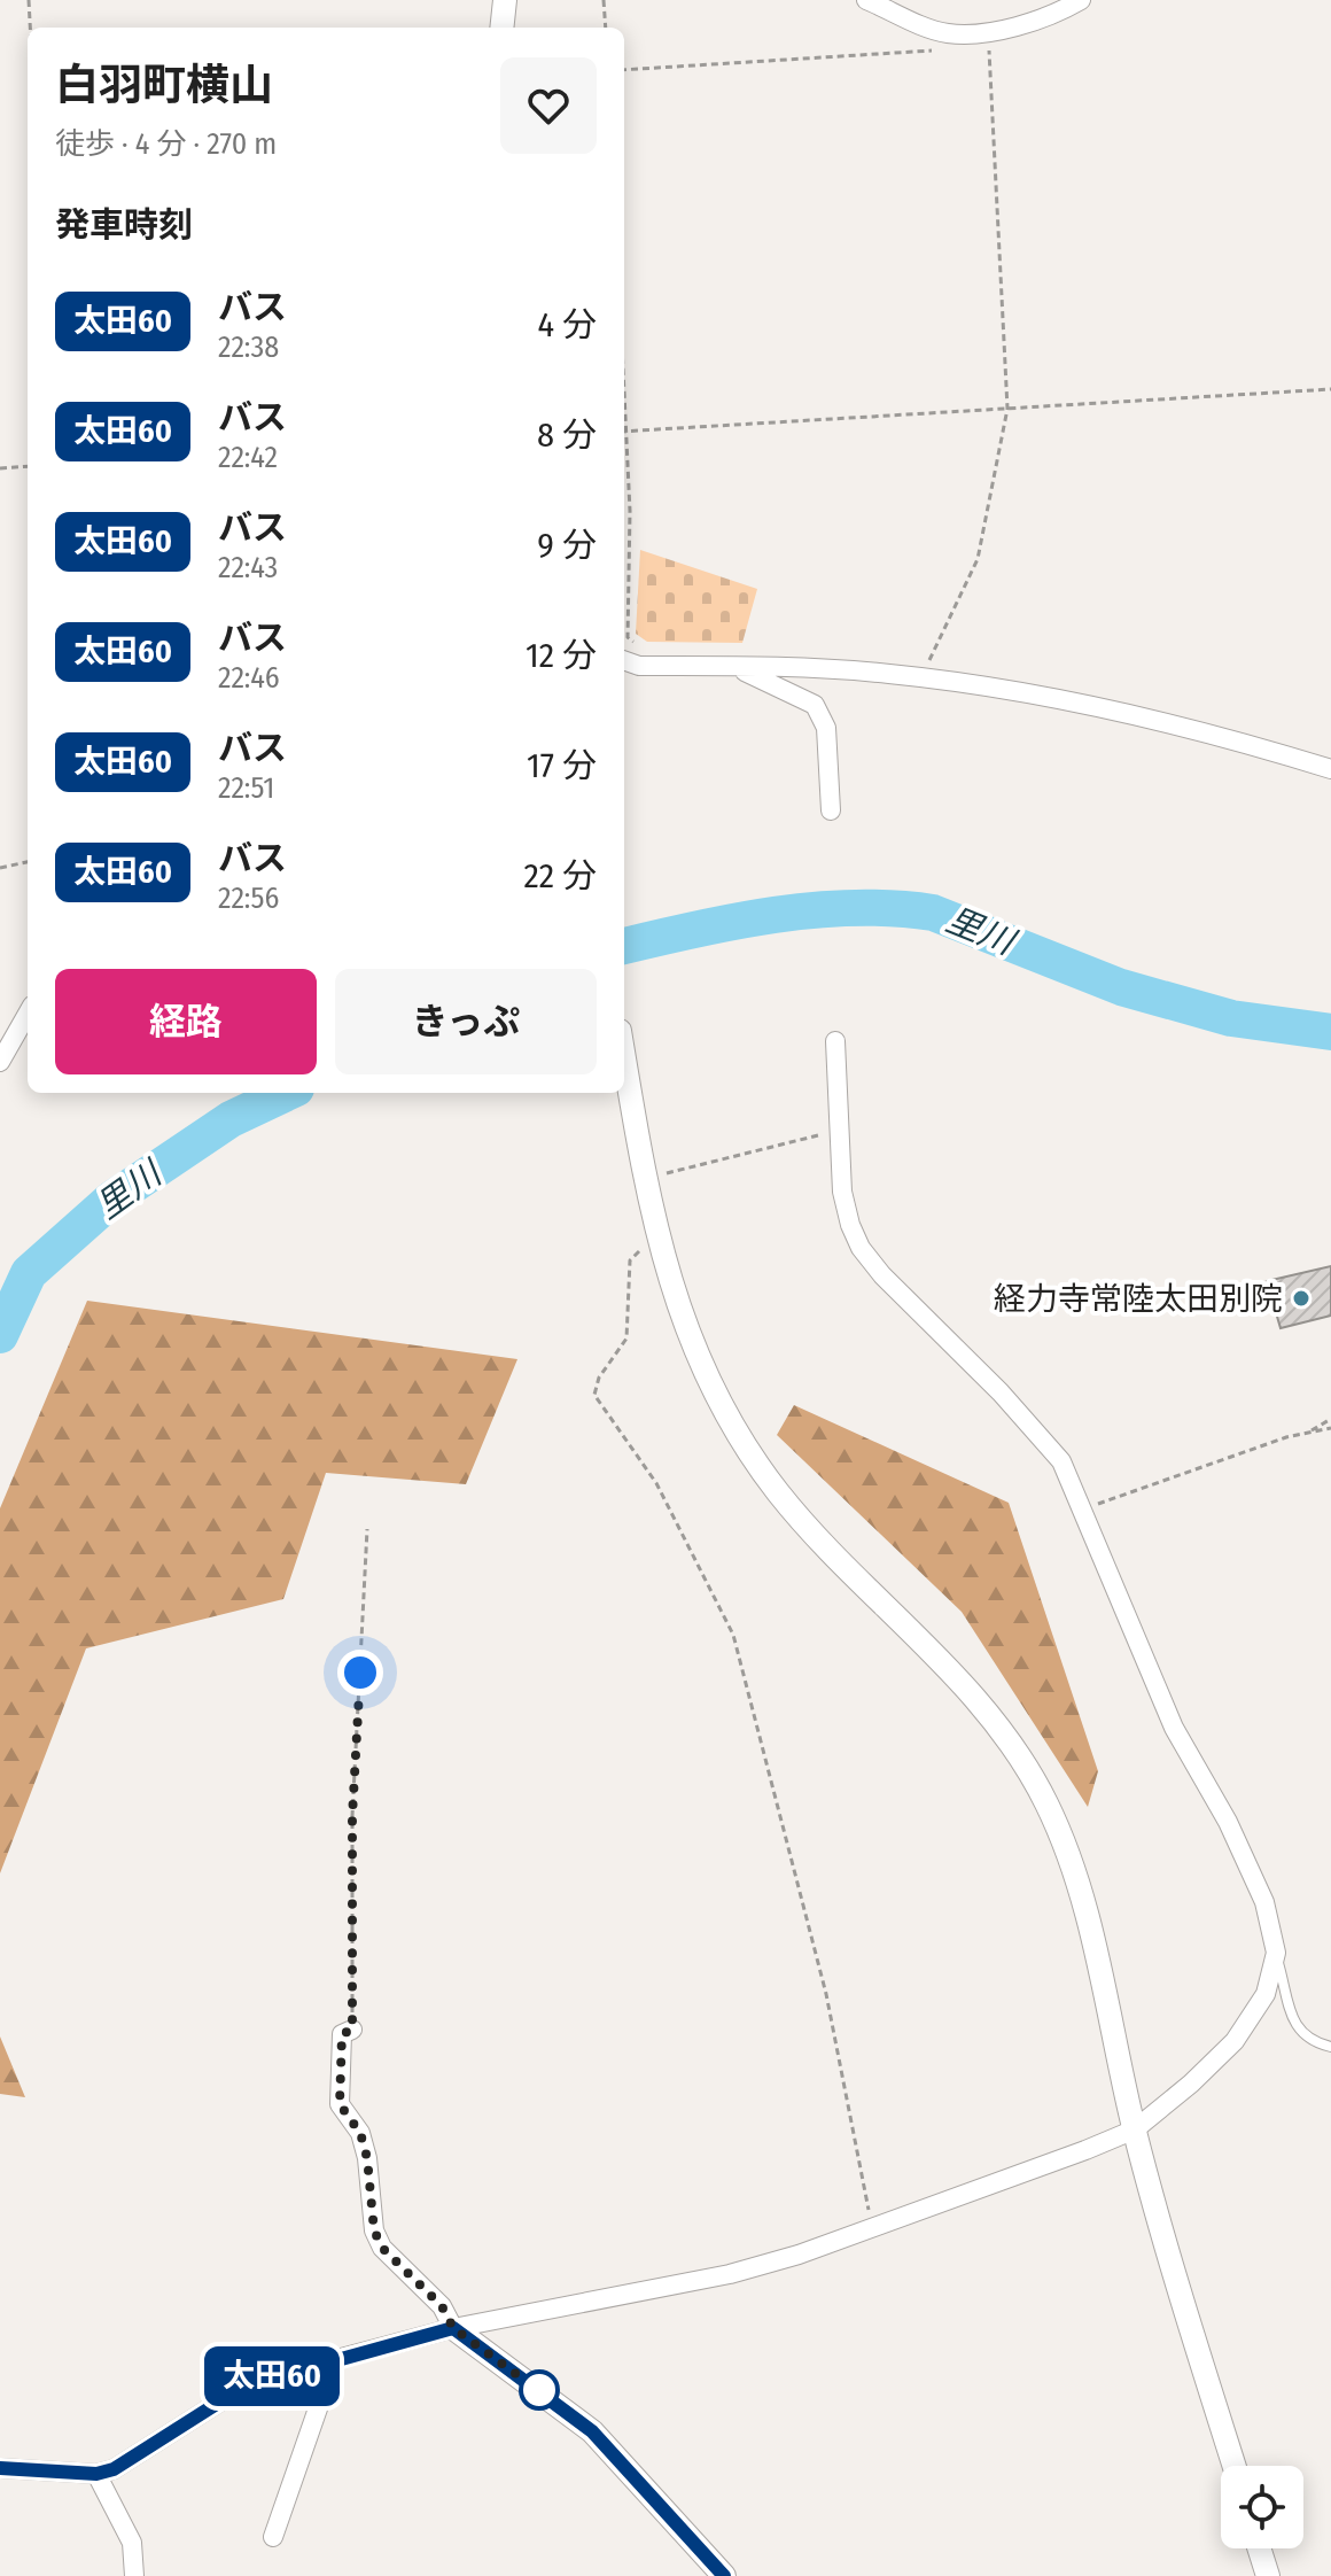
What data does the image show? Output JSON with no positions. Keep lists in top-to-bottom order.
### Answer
{
  "water": ["里川"],
  "places": ["経力寺常陸太田別院"],
  "lines": ["bus line 太田60"],
  "page": {
    "on_map": "太田60",
    "heading": [
      ["白羽町横山", "徒歩 · 4 分 · 270 m"],
      "発車時刻"
    ],
    "list": [
      {
        "mark": "太田60",
        "name": "バス",
        "note": "22:38",
        "value": "4 分"
      },
      {
        "mark": "太田60",
        "name": "バス",
        "note": "22:42",
        "value": "8 分"
      },
      {
        "mark": "太田60",
        "name": "バス",
        "note": "22:43",
        "value": "9 分"
      },
      {
        "mark": "太田60",
        "name": "バス",
        "note": "22:46",
        "value": "12 分"
      },
      {
        "mark": "太田60",
        "name": "バス",
        "note": "22:51",
        "value": "17 分"
      },
      {
        "mark": "太田60",
        "name": "バス",
        "note": "22:56",
        "value": "22 分"
      }
    ],
    "buttons": ["経路", "きっぷ"]
  }
}
